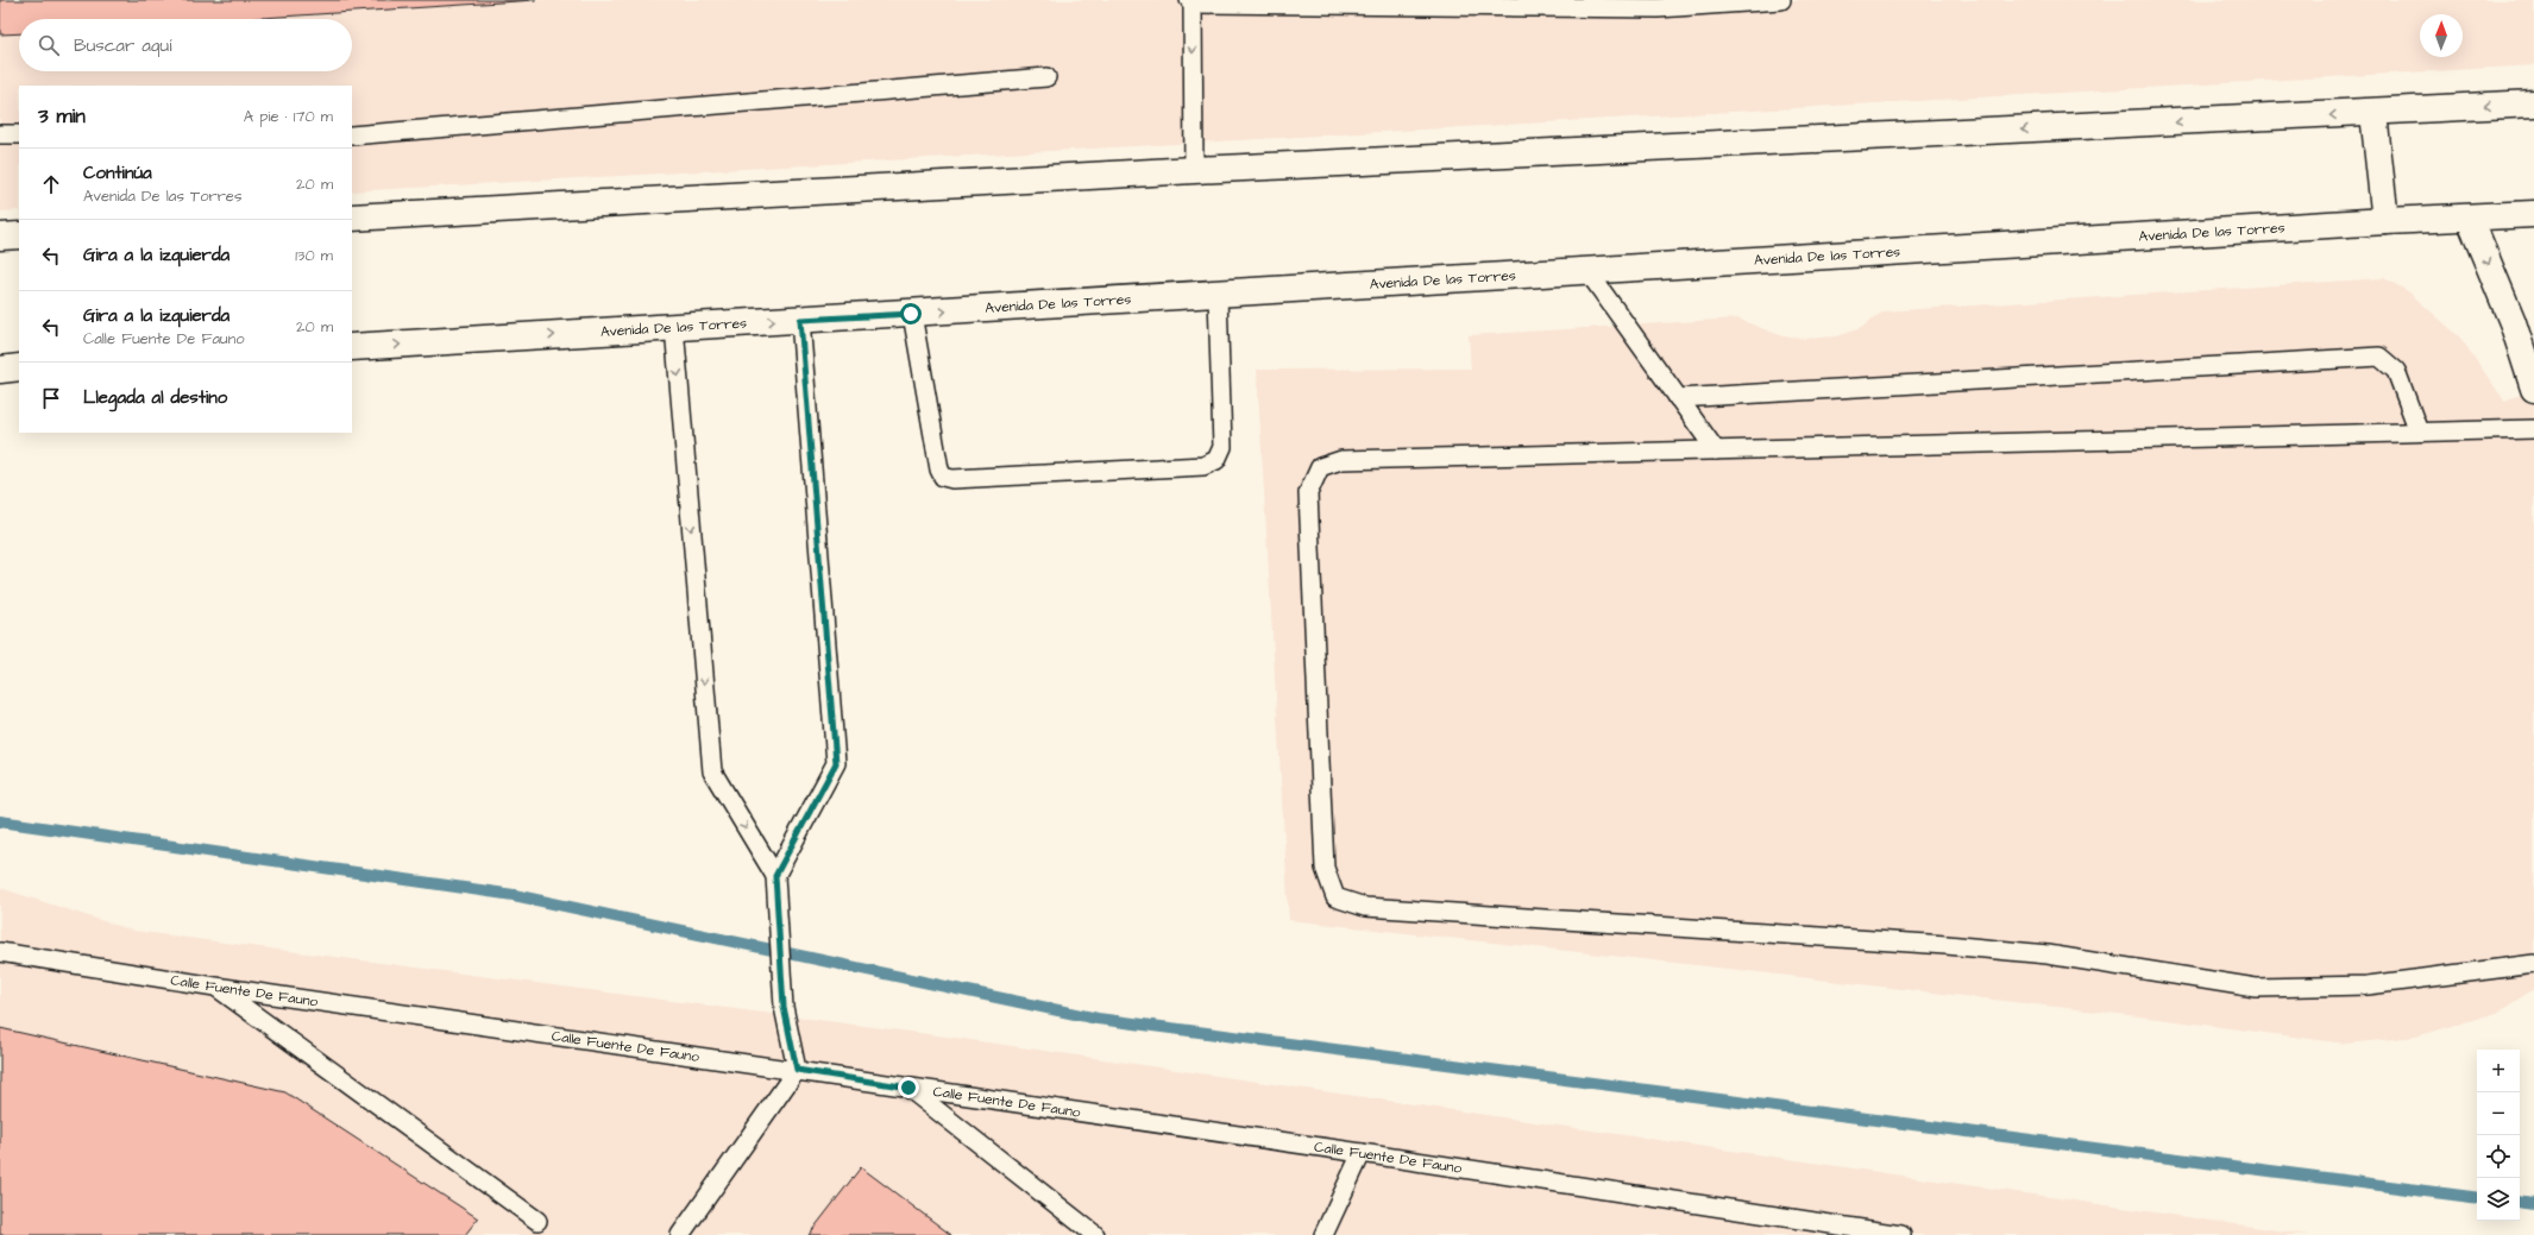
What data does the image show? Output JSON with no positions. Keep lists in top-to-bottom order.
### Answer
{
  "streets": {
    "main road": ["Avenida De las Torres"],
    "lane": ["Calle Fuente De Fauno"]
  },
  "north": "top",
  "page": {
    "search": "Buscar aquí",
    "heading": ["3 min", "A pie · 170 m"],
    "list": [
      ["Continúa", "Avenida De las Torres", "20 m"],
      ["Gira a la izquierda", "130 m"],
      ["Gira a la izquierda", "Calle Fuente De Fauno", "20 m"],
      "Llegada al destino"
    ],
    "map_buttons": ["+", "−"]
  }
}
